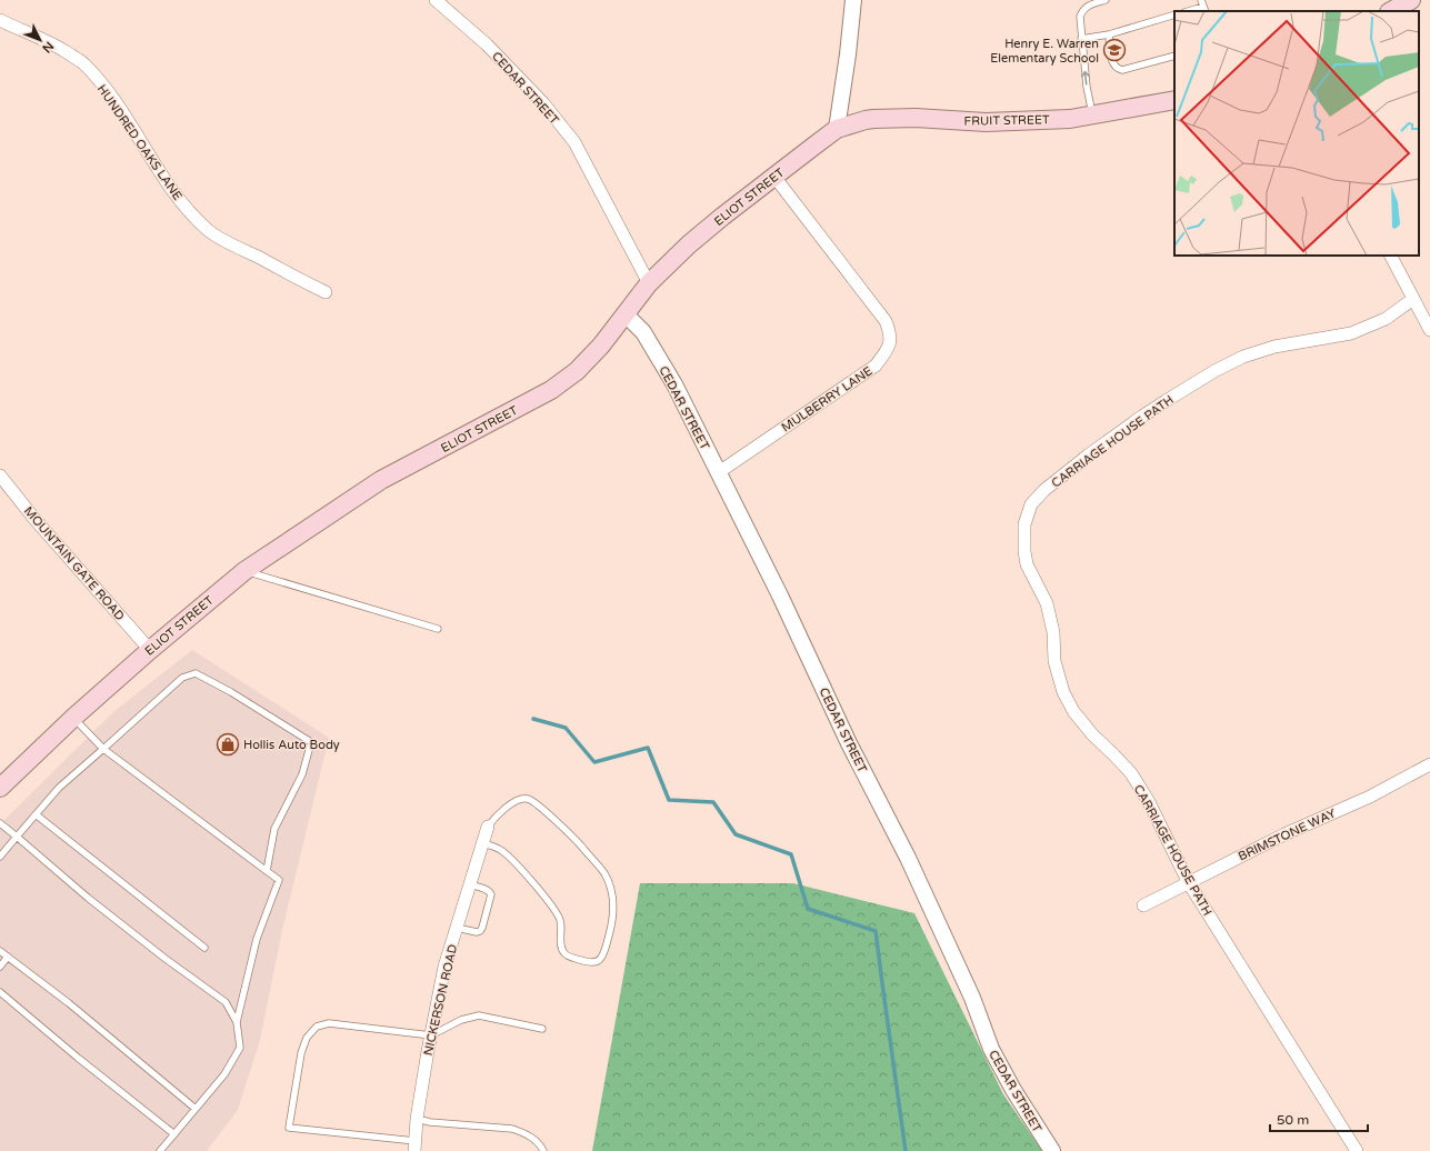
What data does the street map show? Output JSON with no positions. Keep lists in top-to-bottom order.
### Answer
{
  "streets": {
    "main road": ["FRUIT STREET", "ELIOT STREET"],
    "street": [
      "CEDAR STREET",
      "HUNDRED OAKS LANE",
      "MULBERRY LANE",
      "CARRIAGE HOUSE PATH",
      "MOUNTAIN GATE ROAD",
      "BRIMSTONE WAY",
      "NICKERSON ROAD"
    ]
  },
  "crossings": [
    ["CEDAR STREET", "ELIOT STREET"],
    ["CEDAR STREET", "MULBERRY LANE"],
    ["FRUIT STREET", "ELIOT STREET"],
    ["ELIOT STREET", "MULBERRY LANE"],
    ["ELIOT STREET", "MOUNTAIN GATE ROAD"],
    ["CARRIAGE HOUSE PATH", "BRIMSTONE WAY"]
  ],
  "places": {
    "school or university": ["Henry E. Warren Elementary School"],
    "shop": ["Hollis Auto Body"]
  },
  "scale_bar": "50 m",
  "north": "bottom right"
}
